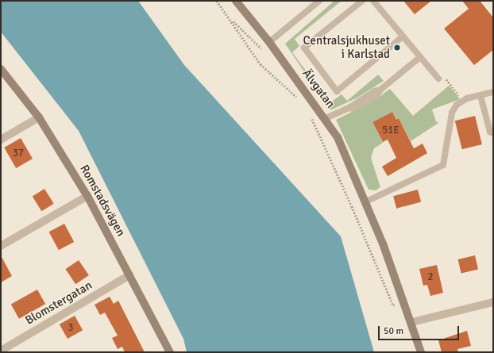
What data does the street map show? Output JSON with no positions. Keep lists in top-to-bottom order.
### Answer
{
  "streets": {
    "street": ["Älvgatan", "Romstadsvägen", "Blomstergatan"]
  },
  "crossings": [
    ["Romstadsvägen", "Blomstergatan"]
  ],
  "places": ["Centralsjukhuset i Karlstad"],
  "house_numbers": [
    "51E",
    "37",
    "2",
    "3"
  ],
  "scale_bar": "50 m"
}
